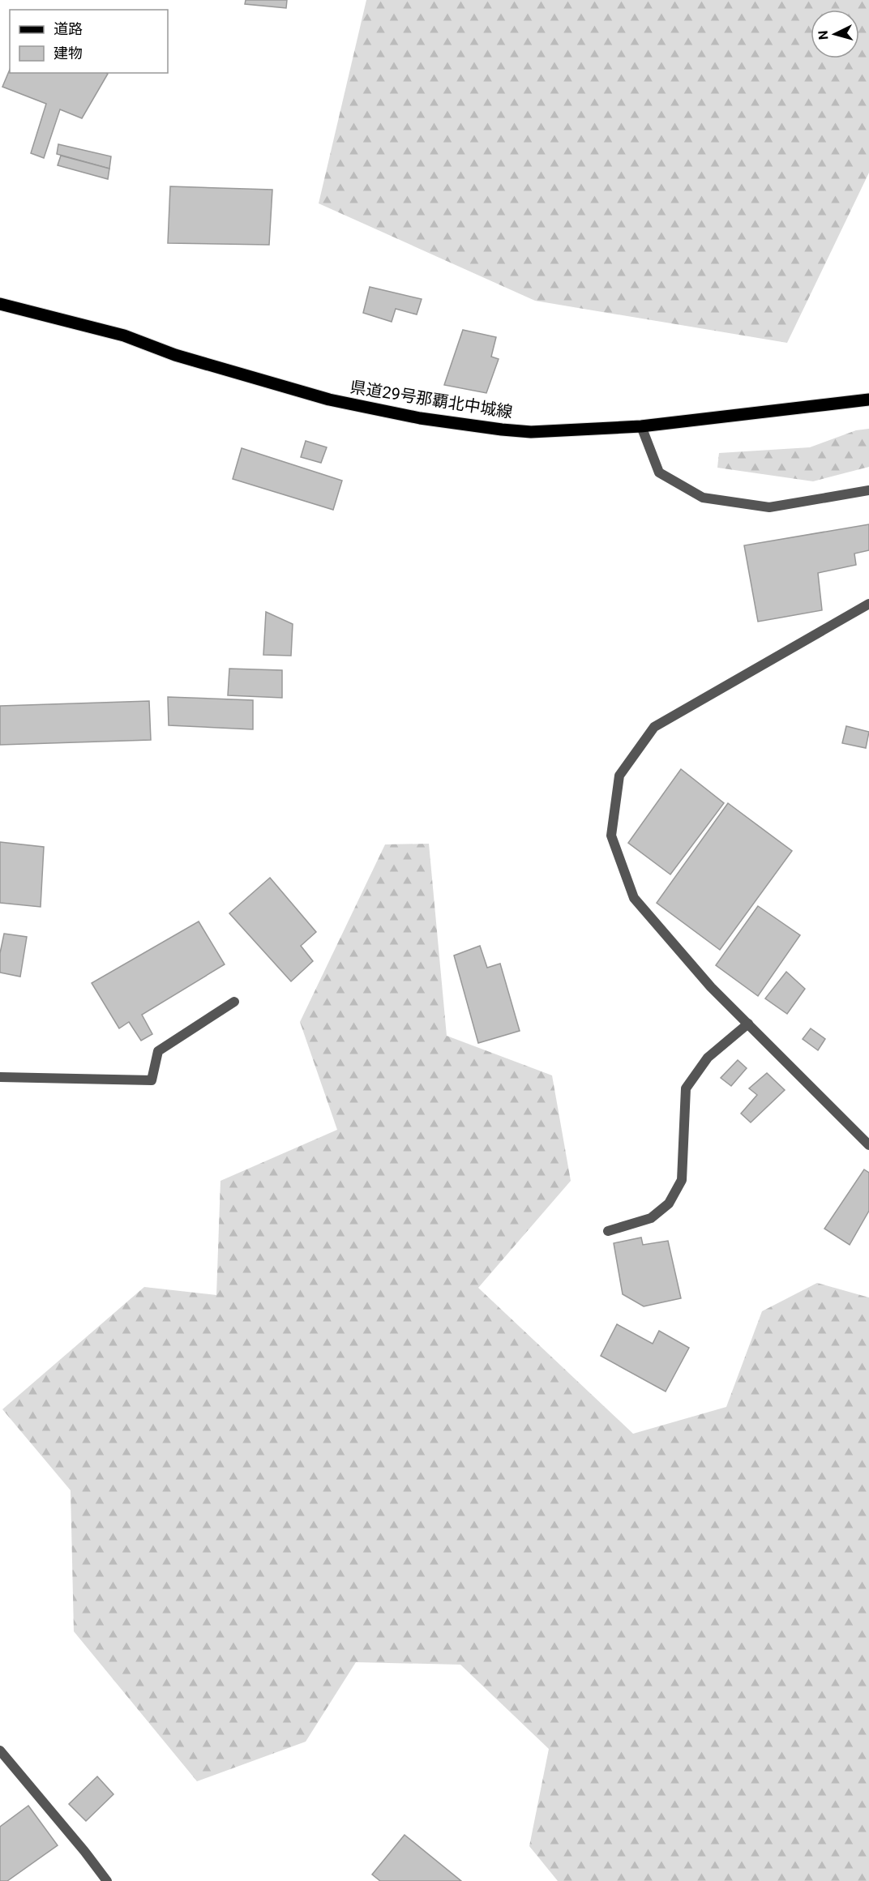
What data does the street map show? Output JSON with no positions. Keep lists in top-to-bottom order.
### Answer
{
  "streets": {
    "main road": ["県道29号那覇北中城線"]
  },
  "legend": ["道路", "建物"],
  "north": "left"
}
